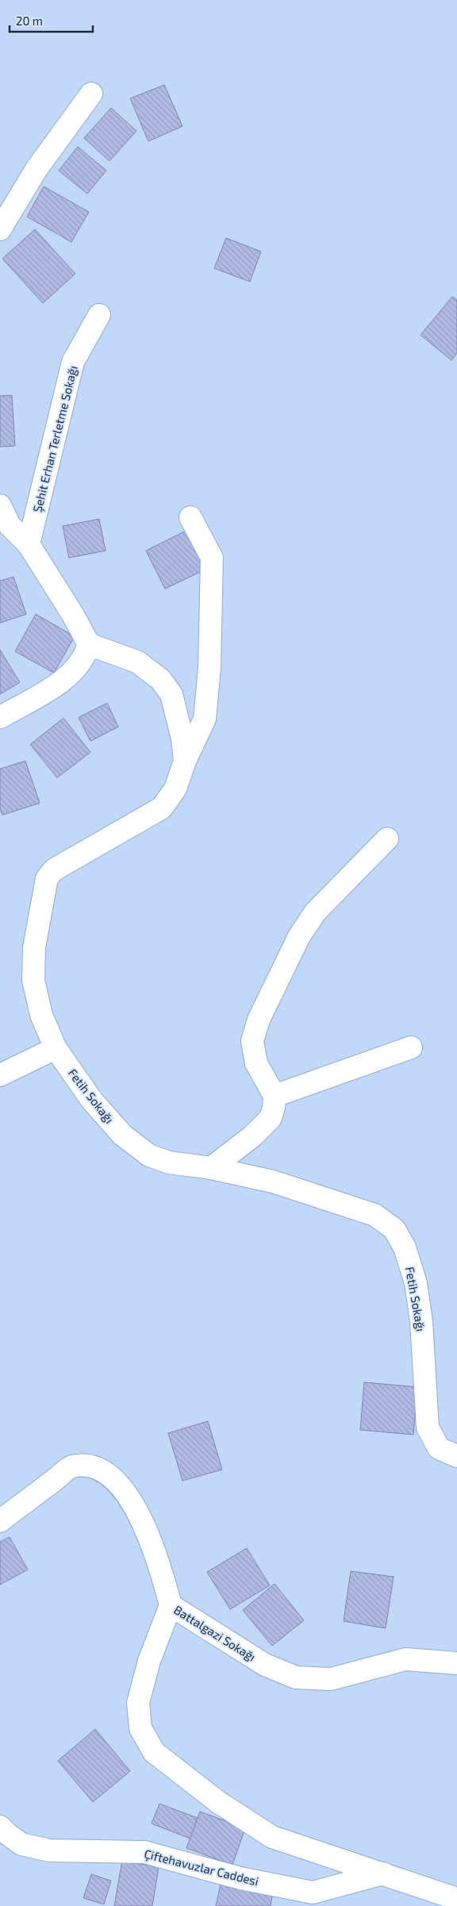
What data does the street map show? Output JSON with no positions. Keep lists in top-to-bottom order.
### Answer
{
  "streets": {
    "street": [
      "Şehit Erhan Terletme Sokağı",
      "Fetih Sokağı",
      "Battalgazi Sokağı",
      "Çiftehavuzlar Caddesi"
    ]
  },
  "scale_bar": "20 m"
}
